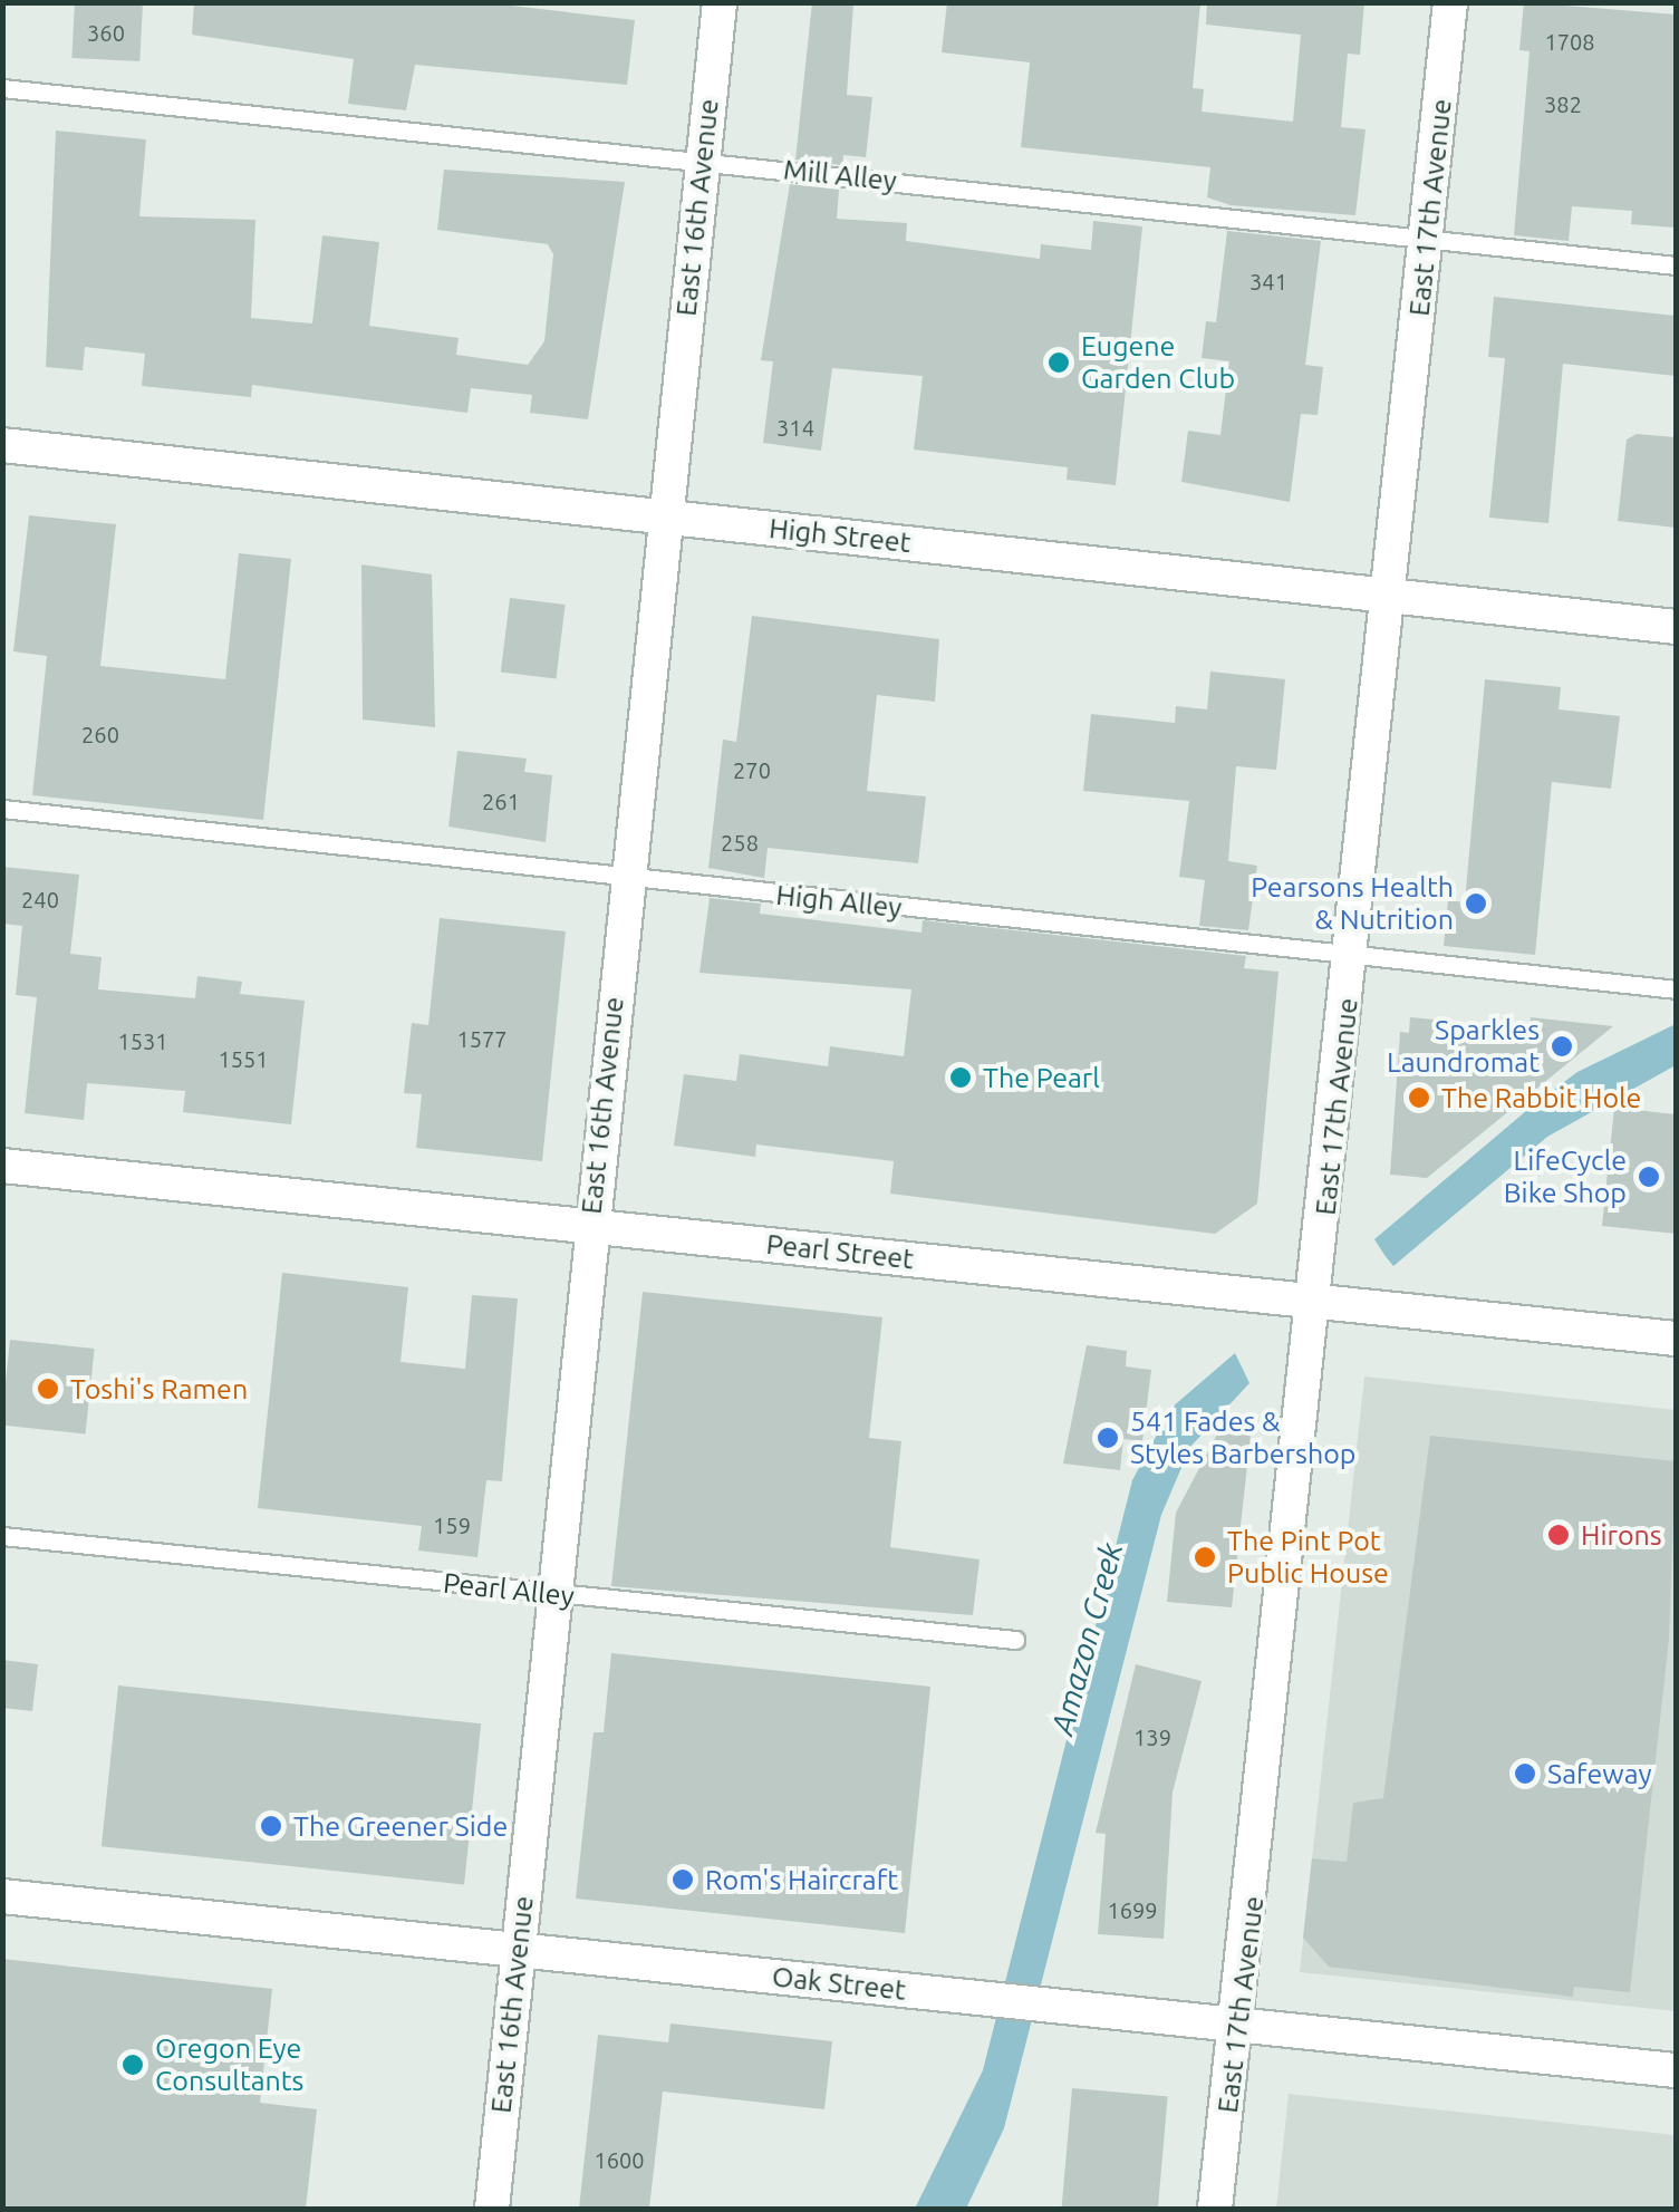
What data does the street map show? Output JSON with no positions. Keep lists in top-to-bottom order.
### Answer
{
  "streets": {
    "street": [
      "East 16th Avenue",
      "East 17th Avenue",
      "High Street",
      "Pearl Street",
      "Oak Street"
    ],
    "lane": ["Mill Alley", "High Alley", "Pearl Alley"]
  },
  "crossings": [
    ["Mill Alley", "East 16th Avenue"],
    ["Mill Alley", "East 17th Avenue"],
    ["East 16th Avenue", "High Street"],
    ["East 16th Avenue", "High Alley"],
    ["East 16th Avenue", "Pearl Street"],
    ["East 16th Avenue", "Pearl Alley"],
    ["East 16th Avenue", "Oak Street"],
    ["East 17th Avenue", "High Street"],
    ["East 17th Avenue", "High Alley"],
    ["East 17th Avenue", "Pearl Street"],
    ["East 17th Avenue", "Oak Street"]
  ],
  "water": ["Amazon Creek"],
  "places": [
    "Eugene Garden Club",
    "Pearsons Health & Nutrition",
    "Sparkles Laundromat",
    "The Pearl",
    "The Rabbit Hole",
    "LifeCycle Bike Shop",
    "Toshi's Ramen",
    "541 Fades & Styles Barbershop",
    "Hirons",
    "The Pint Pot Public House",
    "Safeway",
    "The Greener Side",
    "Rom's Haircraft",
    "Oregon Eye Consultants"
  ],
  "house_numbers": [
    "360",
    "1708",
    "382",
    "341",
    "314",
    "260",
    "270",
    "261",
    "258",
    "240",
    "1577",
    "1531",
    "1551",
    "159",
    "139",
    "1699",
    "1600"
  ]
}
